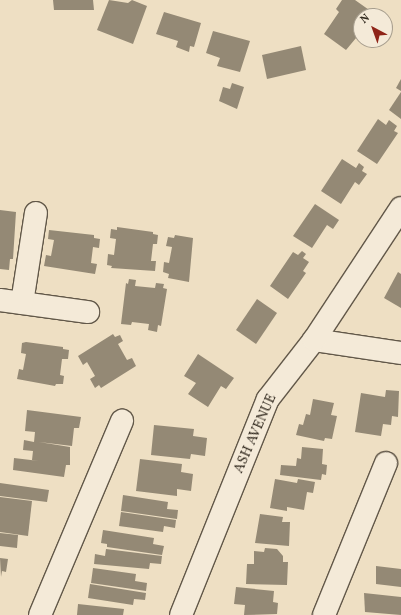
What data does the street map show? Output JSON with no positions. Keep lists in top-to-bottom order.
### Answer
{
  "streets": {
    "street": ["ASH AVENUE"]
  },
  "north": "top left"
}
